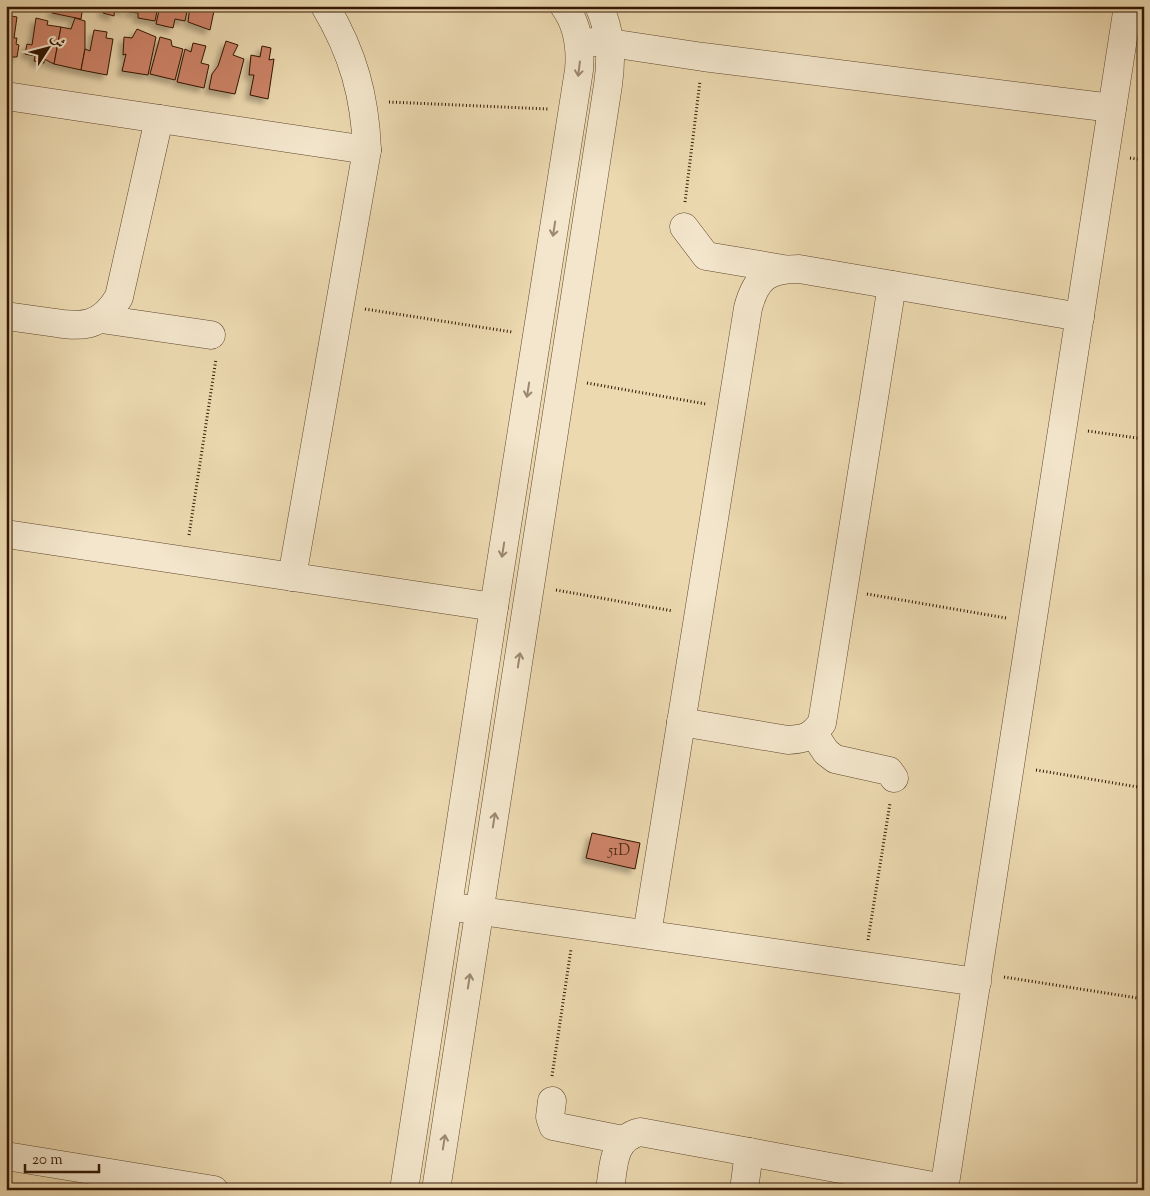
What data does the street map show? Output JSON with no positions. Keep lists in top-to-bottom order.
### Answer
{
  "house_numbers": ["51D"],
  "scale_bar": "20 m",
  "north": "top right"
}
